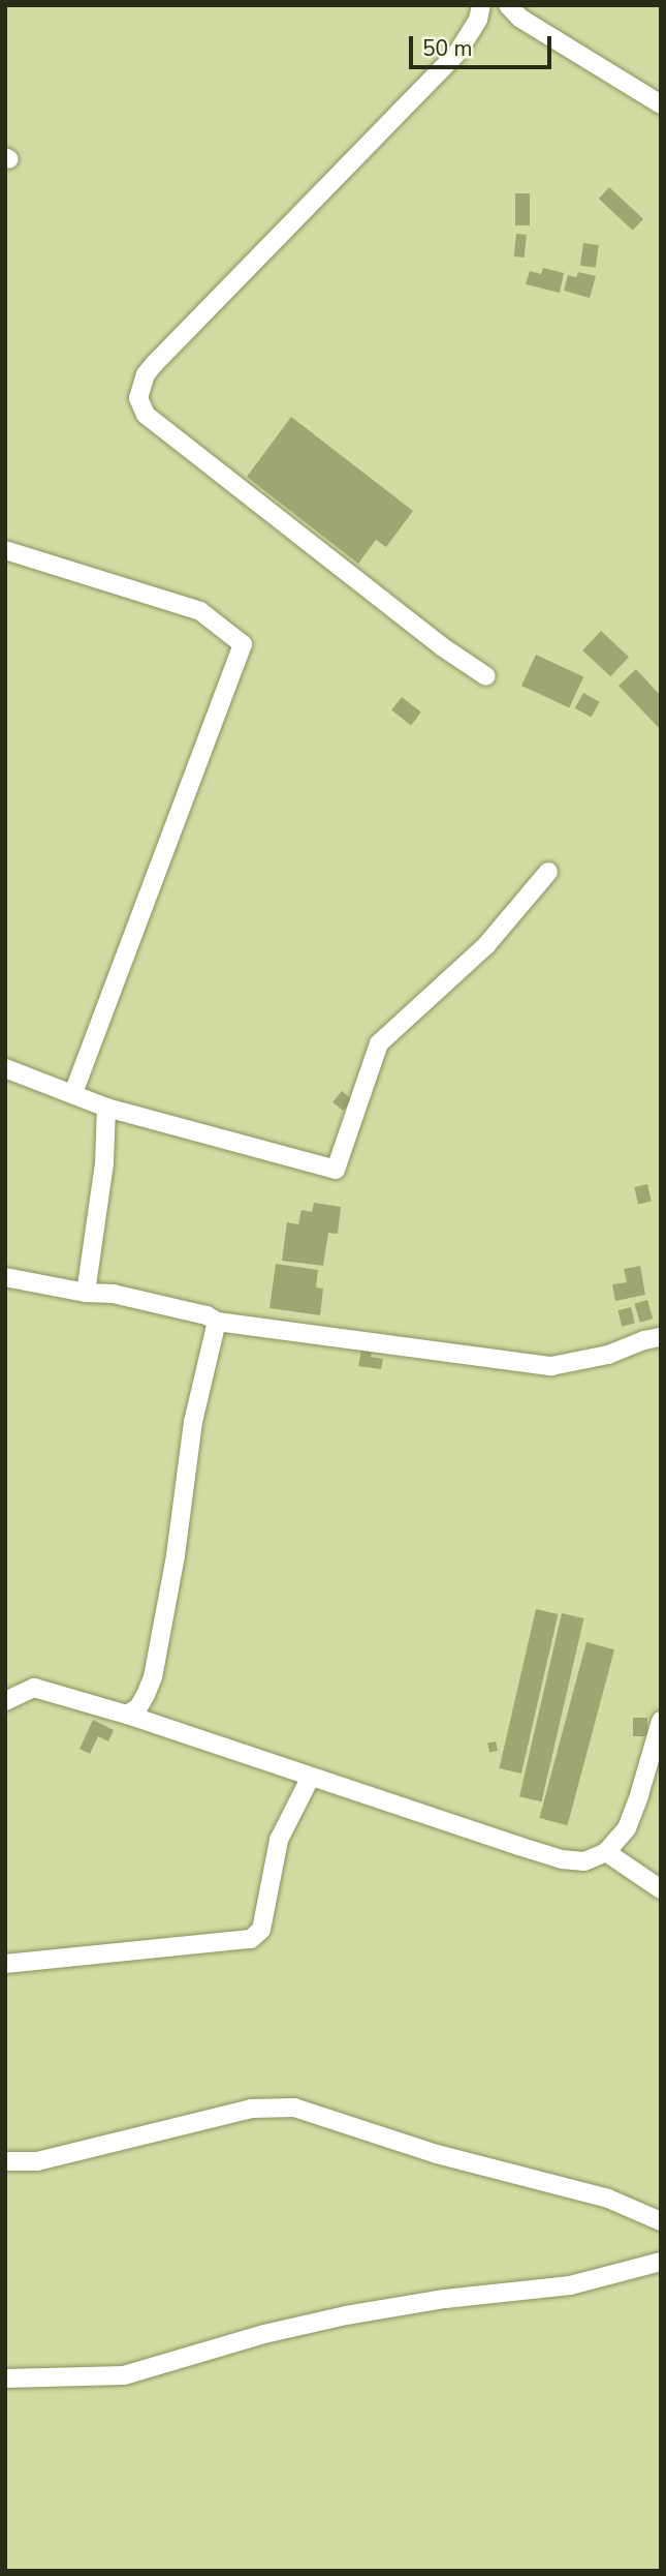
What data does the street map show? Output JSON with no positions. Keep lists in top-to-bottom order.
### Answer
{
  "scale_bar": "50 m"
}
